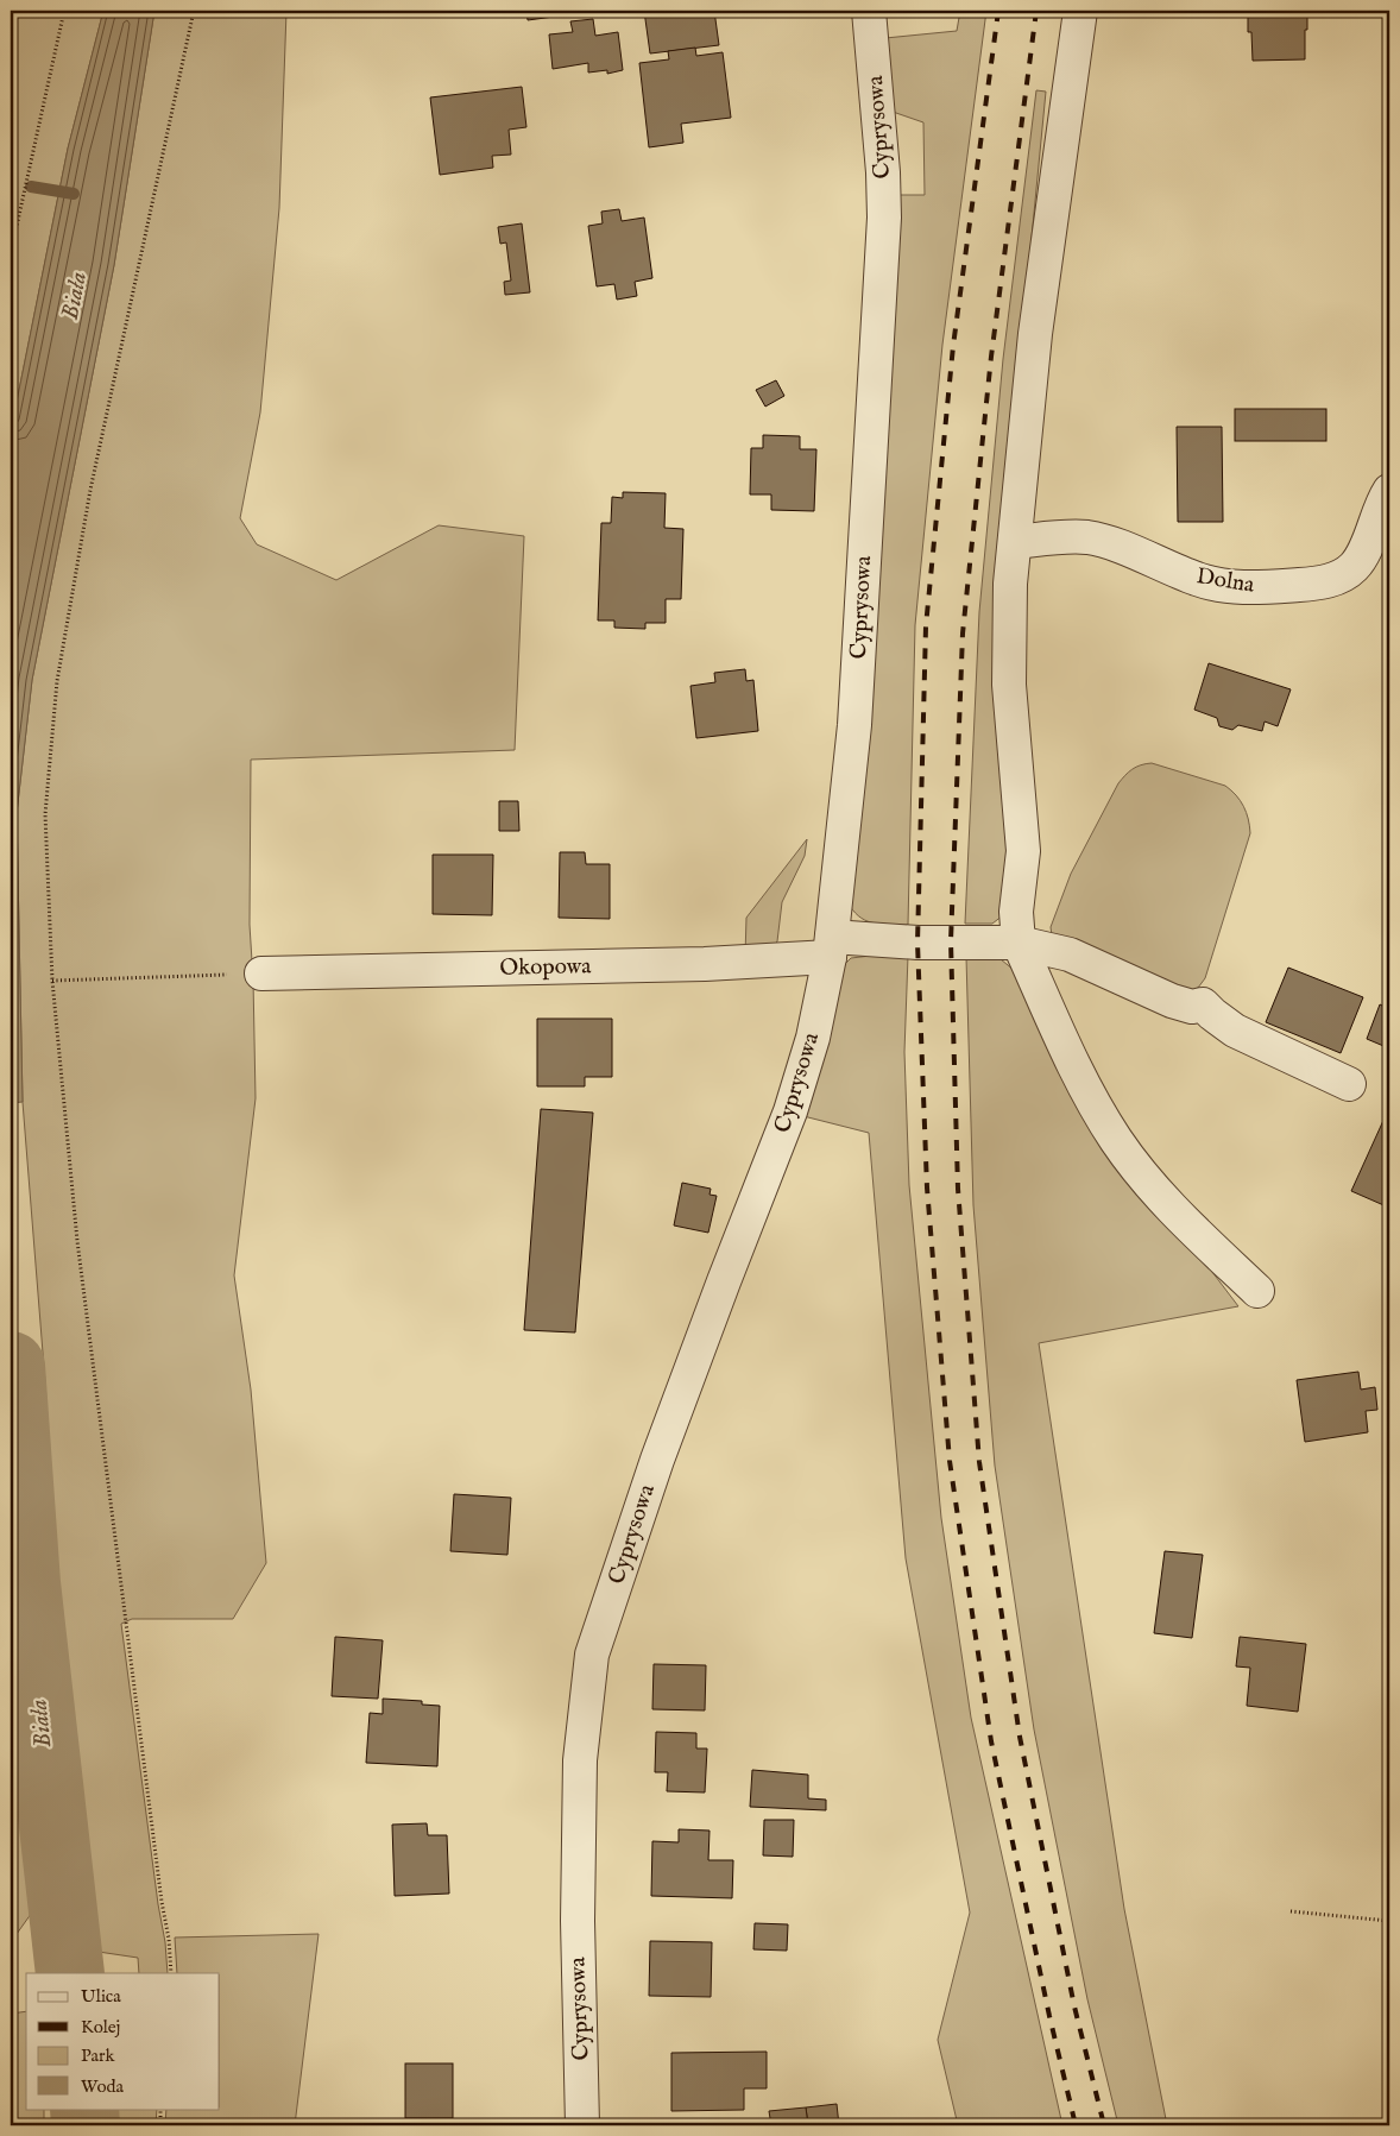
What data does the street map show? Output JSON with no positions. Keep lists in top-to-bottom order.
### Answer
{
  "streets": {
    "street": ["Cyprysowa", "Dolna", "Okopowa"]
  },
  "crossings": [
    ["Cyprysowa", "Okopowa"]
  ],
  "water": ["Biała"],
  "legend": [
    "Ulica",
    "Kolej",
    "Park",
    "Woda"
  ]
}
